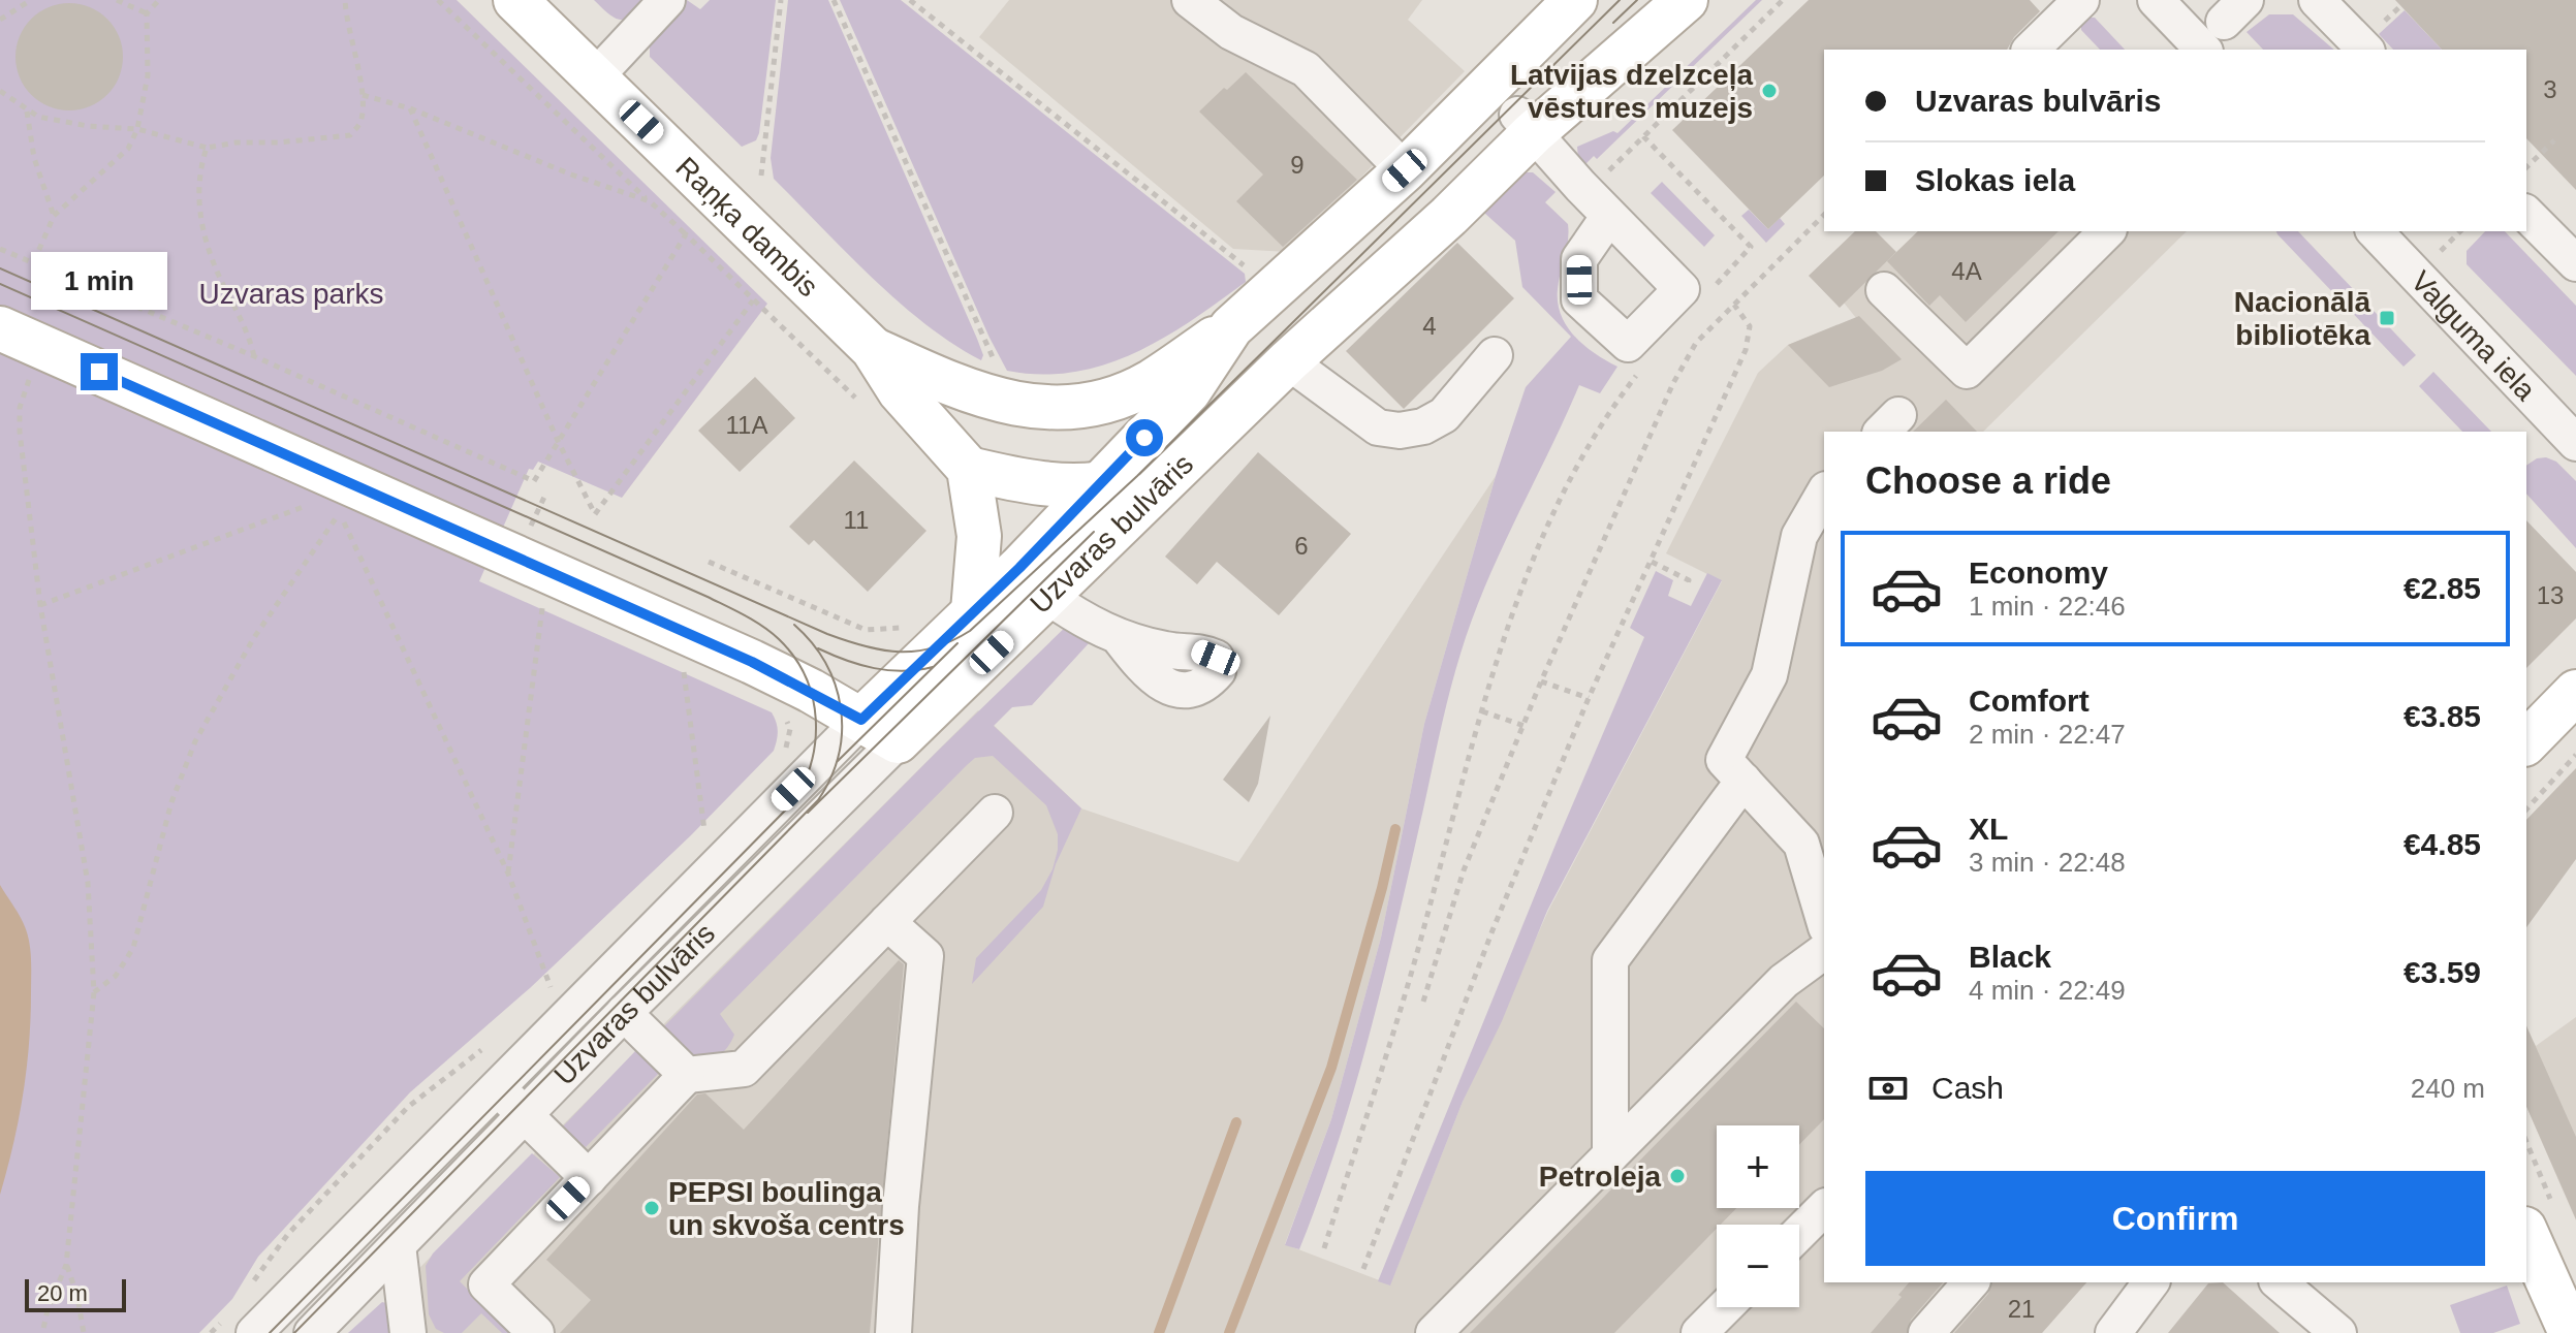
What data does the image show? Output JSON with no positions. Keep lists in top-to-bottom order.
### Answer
{
  "streets": {
    "main road": ["Raņķa dambis", "Uzvaras bulvāris"],
    "street": ["Valguma iela"]
  },
  "crossings": [
    ["Raņķa dambis", "Uzvaras bulvāris"]
  ],
  "parks": ["Uzvaras parks"],
  "places": {
    "other": ["Latvijas dzelzceļa vēstures muzejs", "Petroleja", "PEPSI boulinga un skvoša centrs"],
    "transit": ["Nacionālā bibliotēka"]
  },
  "house_numbers": [
    "3",
    "9",
    "4A",
    "4",
    "11A",
    "11",
    "6",
    "13",
    "21"
  ],
  "scale_bar": "20 m",
  "page": {
    "banner": ["Uzvaras bulvāris", "Slokas iela"],
    "bubble": "1 min",
    "heading": "Choose a ride",
    "list": [
      {
        "name": "Economy",
        "note": "1 min · 22:46",
        "value": "€2.85"
      },
      {
        "name": "Comfort",
        "note": "2 min · 22:47",
        "value": "€3.85"
      },
      {
        "name": "XL",
        "note": "3 min · 22:48",
        "value": "€4.85"
      },
      {
        "name": "Black",
        "note": "4 min · 22:49",
        "value": "€3.59"
      }
    ],
    "pay": ["Cash", "240 m"],
    "map_buttons": ["+", "−"],
    "buttons": "Confirm",
    "scale": "20 m"
  }
}
